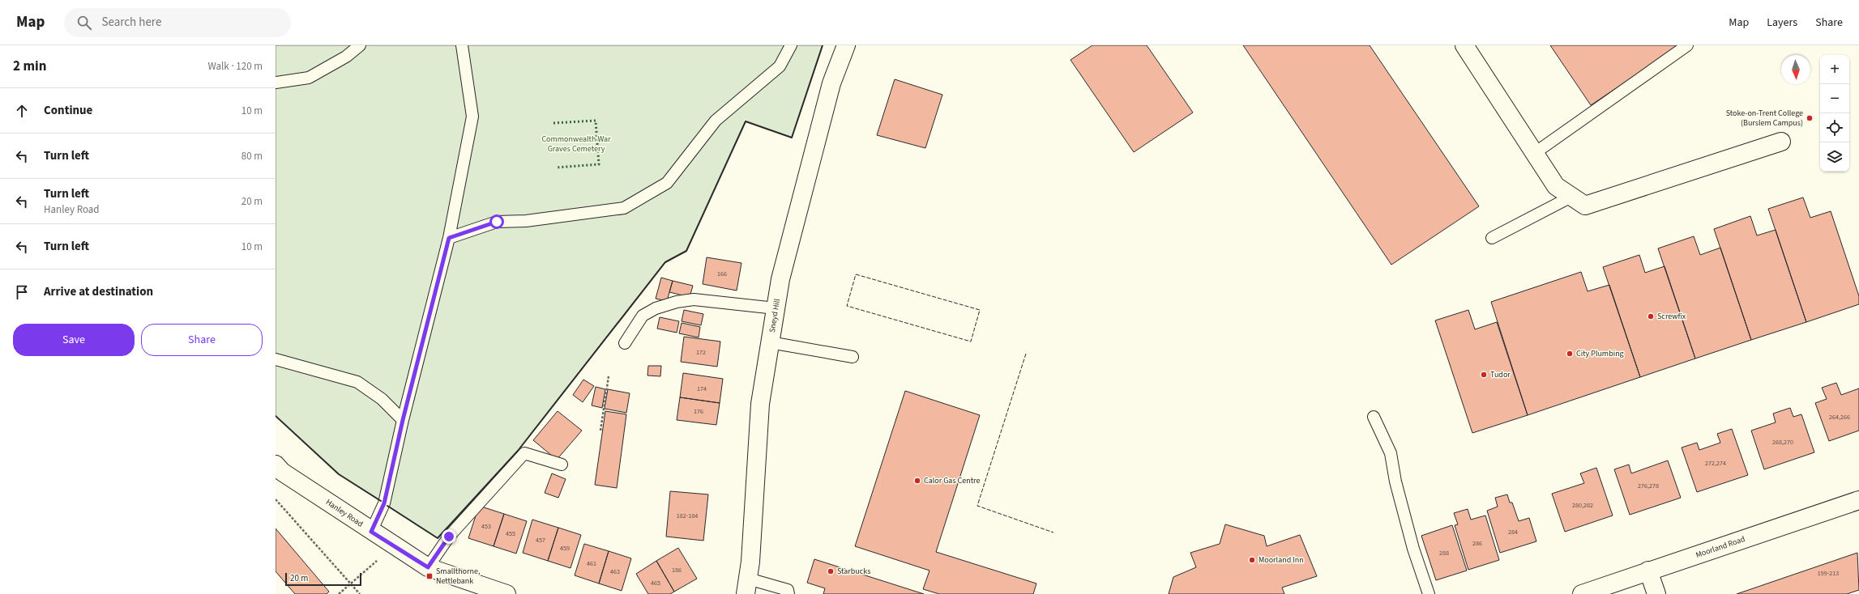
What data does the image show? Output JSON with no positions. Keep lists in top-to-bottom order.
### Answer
{
  "streets": {
    "street": ["Sneyd Hill", "Hanley Road", "Moorland Road"]
  },
  "parks": ["Commonwealth War Graves Cemetery"],
  "places": {
    "other": [
      "Stoke-on-Trent College (Burslem Campus)",
      "Screwfix",
      "City Plumbing",
      "Tudor",
      "Calor Gas Centre",
      "Moorland Inn",
      "Starbucks"
    ],
    "transit": ["Smallthorne, Nettlebank"]
  },
  "house_numbers": [
    "166",
    "172",
    "174",
    "176",
    "264,266",
    "268,270",
    "272,274",
    "276,278",
    "280,282",
    "182-184",
    "453",
    "284",
    "455",
    "457",
    "286",
    "459",
    "288",
    "461",
    "186",
    "463",
    "199-213",
    "465"
  ],
  "scale_bar": "20 m",
  "north": "bottom",
  "page": {
    "header": "Map",
    "search": "Search here",
    "nav": ["Map", "Layers", "Share"],
    "heading": ["2 min", "Walk · 120 m"],
    "map_buttons": ["+", "−"],
    "list": [
      ["Continue", "10 m"],
      ["Turn left", "80 m"],
      ["Turn left", "Hanley Road", "20 m"],
      ["Turn left", "10 m"],
      "Arrive at destination"
    ],
    "buttons": ["Save", "Share"],
    "scale": "20 m"
  }
}
